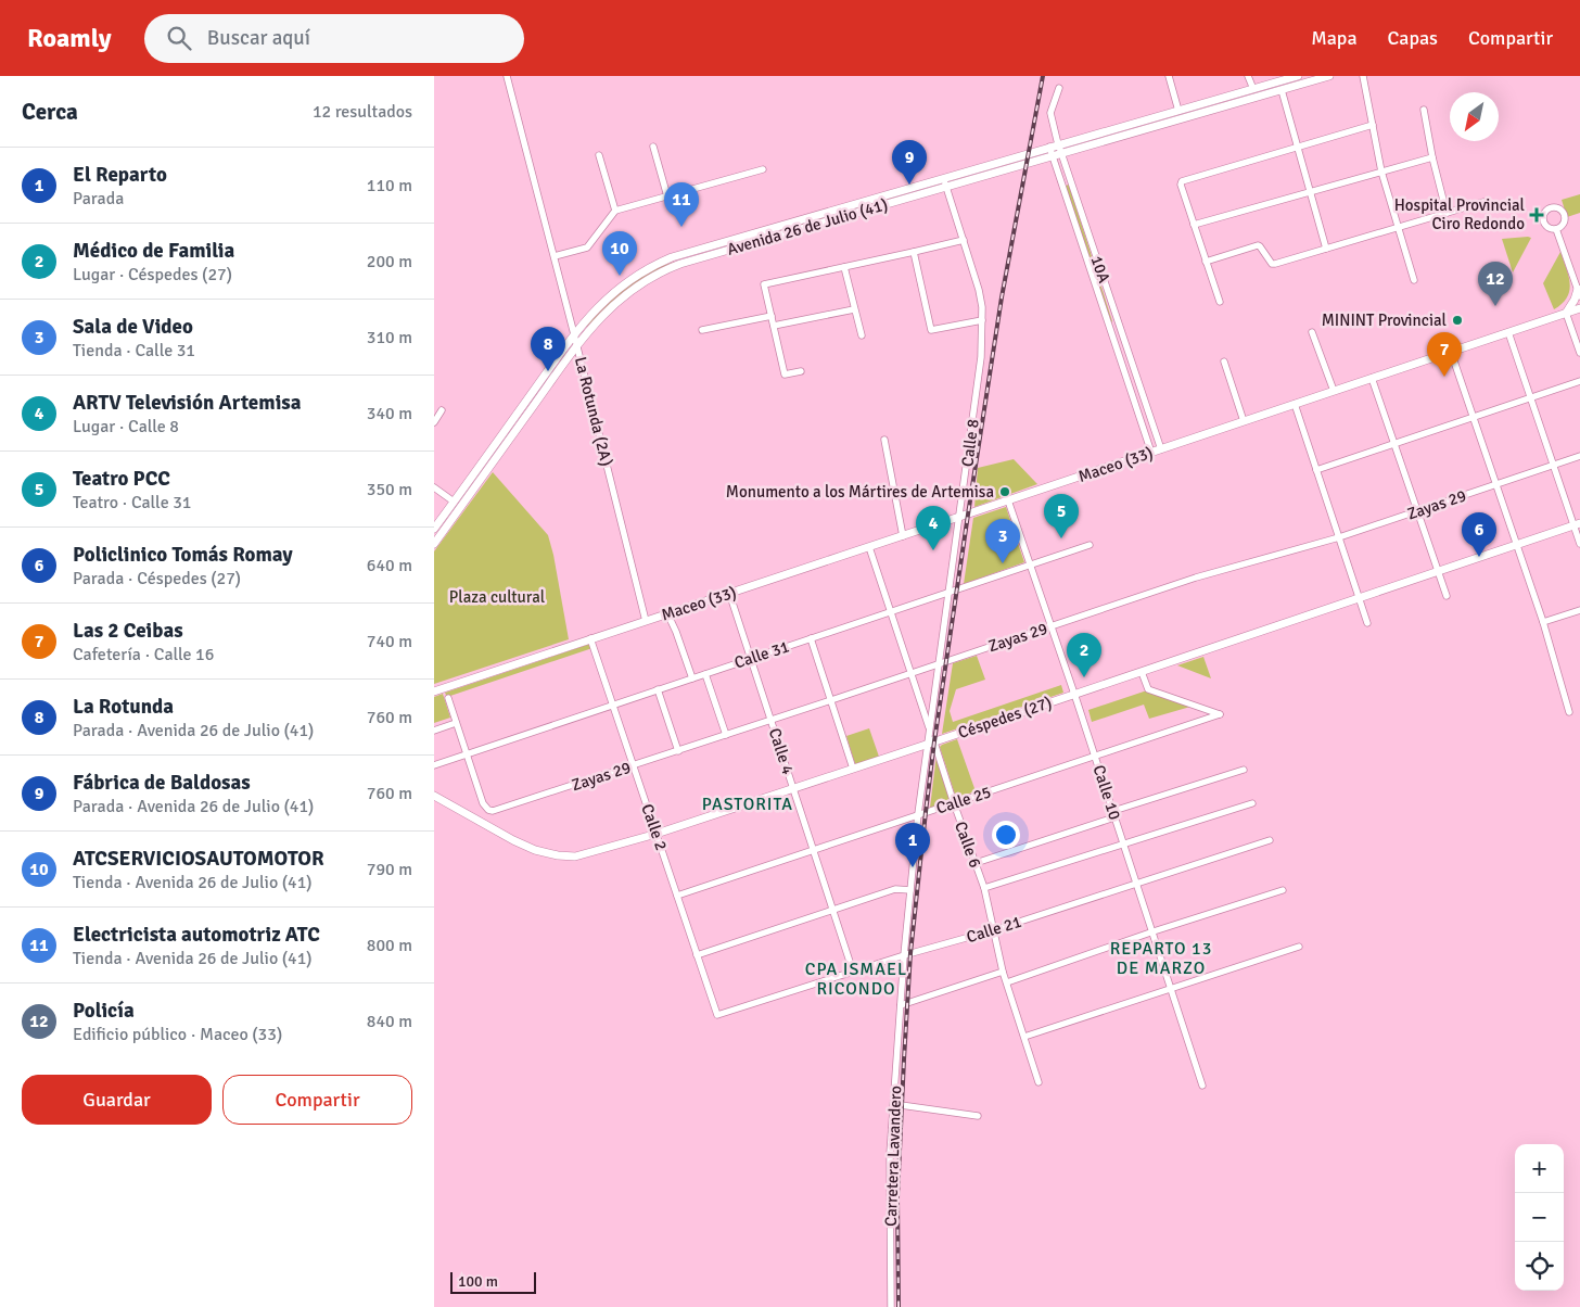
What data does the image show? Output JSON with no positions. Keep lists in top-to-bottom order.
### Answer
{
  "streets": {
    "main road": ["Avenida 26 de Julio (41)", "Maceo (33)", "Céspedes (27)"],
    "street": [
      "10A",
      "La Rotunda (2A)",
      "Calle 8",
      "Zayas 29",
      "Calle 31",
      "Calle 4",
      "Calle 10",
      "Calle 25",
      "Calle 2",
      "Calle 6",
      "Calle 21",
      "Carretera Lavandero"
    ]
  },
  "crossings": [
    ["Avenida 26 de Julio (41)", "10A"],
    ["Avenida 26 de Julio (41)", "La Rotunda (2A)"],
    ["Avenida 26 de Julio (41)", "Calle 8"],
    ["10A", "Maceo (33)"],
    ["La Rotunda (2A)", "Maceo (33)"],
    ["Calle 8", "Maceo (33)"],
    ["Calle 8", "Zayas 29"],
    ["Calle 8", "Calle 31"],
    ["Calle 8", "Céspedes (27)"],
    ["Calle 8", "Calle 25"],
    ["Calle 8", "Calle 6"],
    ["Calle 8", "Carretera Lavandero"],
    ["Maceo (33)", "Calle 4"],
    ["Maceo (33)", "Calle 10"],
    ["Maceo (33)", "Calle 2"],
    ["Zayas 29", "Calle 31"],
    ["Zayas 29", "Calle 4"],
    ["Zayas 29", "Calle 10"],
    ["Zayas 29", "Calle 2"],
    ["Calle 31", "Calle 4"],
    ["Calle 31", "Calle 10"],
    ["Calle 31", "Calle 2"],
    ["Céspedes (27)", "Calle 4"],
    ["Céspedes (27)", "Calle 10"],
    ["Céspedes (27)", "Calle 25"],
    ["Céspedes (27)", "Calle 2"],
    ["Céspedes (27)", "Calle 6"],
    ["Calle 4", "Calle 25"],
    ["Calle 4", "Calle 21"],
    ["Calle 10", "Calle 25"],
    ["Calle 10", "Calle 21"],
    ["Calle 25", "Calle 2"],
    ["Calle 25", "Calle 6"],
    ["Calle 2", "Calle 21"],
    ["Calle 6", "Calle 21"],
    ["Calle 21", "Carretera Lavandero"]
  ],
  "districts": ["PASTORITA", "REPARTO 13 DE MARZO", "CPA ISMAEL RICONDO"],
  "parks": ["Plaza cultural"],
  "places": {
    "health": ["Hospital Provincial Ciro Redondo"],
    "other": ["MININT Provincial", "Monumento a los Mártires de Artemisa"]
  },
  "scale_bar": "100 m",
  "north": "bottom left",
  "page": {
    "header": "Roamly",
    "search": "Buscar aquí",
    "nav": ["Mapa", "Capas", "Compartir"],
    "heading": ["Cerca", "12 resultados"],
    "pins": [
      "9",
      "11",
      "10",
      "12",
      "8",
      "7",
      "5",
      "4",
      "6",
      "3",
      "2",
      "1"
    ],
    "list": [
      {
        "mark": "1",
        "name": "El Reparto",
        "note": "Parada",
        "value": "110 m"
      },
      {
        "mark": "2",
        "name": "Médico de Familia",
        "note": "Lugar · Céspedes (27)",
        "value": "200 m"
      },
      {
        "mark": "3",
        "name": "Sala de Video",
        "note": "Tienda · Calle 31",
        "value": "310 m"
      },
      {
        "mark": "4",
        "name": "ARTV Televisión Artemisa",
        "note": "Lugar · Calle 8",
        "value": "340 m"
      },
      {
        "mark": "5",
        "name": "Teatro PCC",
        "note": "Teatro · Calle 31",
        "value": "350 m"
      },
      {
        "mark": "6",
        "name": "Policlinico Tomás Romay",
        "note": "Parada · Céspedes (27)",
        "value": "640 m"
      },
      {
        "mark": "7",
        "name": "Las 2 Ceibas",
        "note": "Cafetería · Calle 16",
        "value": "740 m"
      },
      {
        "mark": "8",
        "name": "La Rotunda",
        "note": "Parada · Avenida 26 de Julio (41)",
        "value": "760 m"
      },
      {
        "mark": "9",
        "name": "Fábrica de Baldosas",
        "note": "Parada · Avenida 26 de Julio (41)",
        "value": "760 m"
      },
      {
        "mark": "10",
        "name": "ATCSERVICIOSAUTOMOTOR",
        "note": "Tienda · Avenida 26 de Julio (41)",
        "value": "790 m"
      },
      {
        "mark": "11",
        "name": "Electricista automotriz ATC",
        "note": "Tienda · Avenida 26 de Julio (41)",
        "value": "800 m"
      },
      {
        "mark": "12",
        "name": "Policía",
        "note": "Edificio público · Maceo (33)",
        "value": "840 m"
      }
    ],
    "buttons": ["Guardar", "Compartir"],
    "map_buttons": ["+", "−"],
    "scale": "100 m"
  }
}
